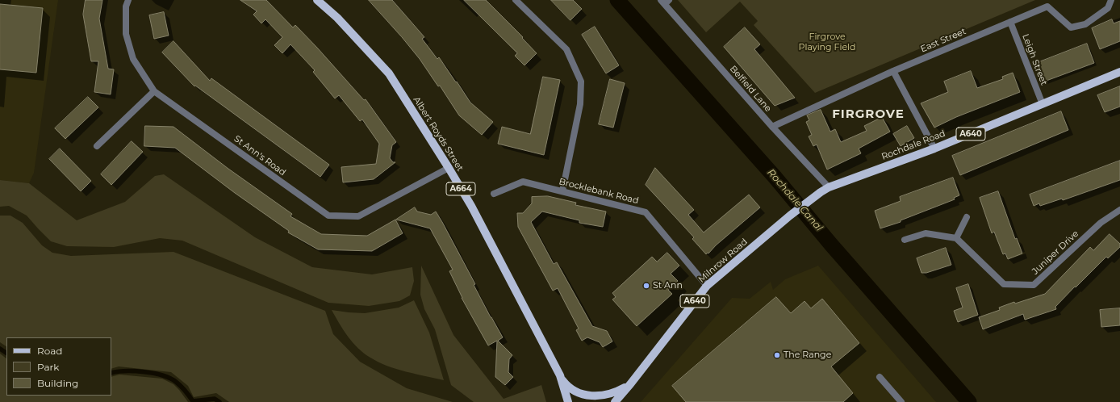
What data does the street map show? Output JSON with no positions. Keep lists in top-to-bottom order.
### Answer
{
  "streets": {
    "main road": [
      "Albert Royds Street",
      "A640",
      "Rochdale Road",
      "A664",
      "Milnrow Road"
    ],
    "street": [
      "East Street",
      "Leigh Street",
      "Belfield Lane",
      "St Ann's Road",
      "Brocklebank Road",
      "Juniper Drive"
    ]
  },
  "crossings": [
    ["East Street", "Leigh Street"],
    ["East Street", "Belfield Lane"],
    ["Leigh Street", "Rochdale Road"],
    ["Belfield Lane", "Rochdale Road"],
    ["Albert Royds Street", "St Ann's Road"],
    ["Albert Royds Street", "A664"],
    ["Rochdale Road", "Milnrow Road"],
    ["A664", "Milnrow Road"],
    ["Brocklebank Road", "Milnrow Road"]
  ],
  "districts": ["FIRGROVE"],
  "water": ["Rochdale Canal"],
  "parks": ["Firgrove Playing Field"],
  "places": ["St Ann", "The Range"],
  "legend": ["Road", "Park", "Building"]
}
